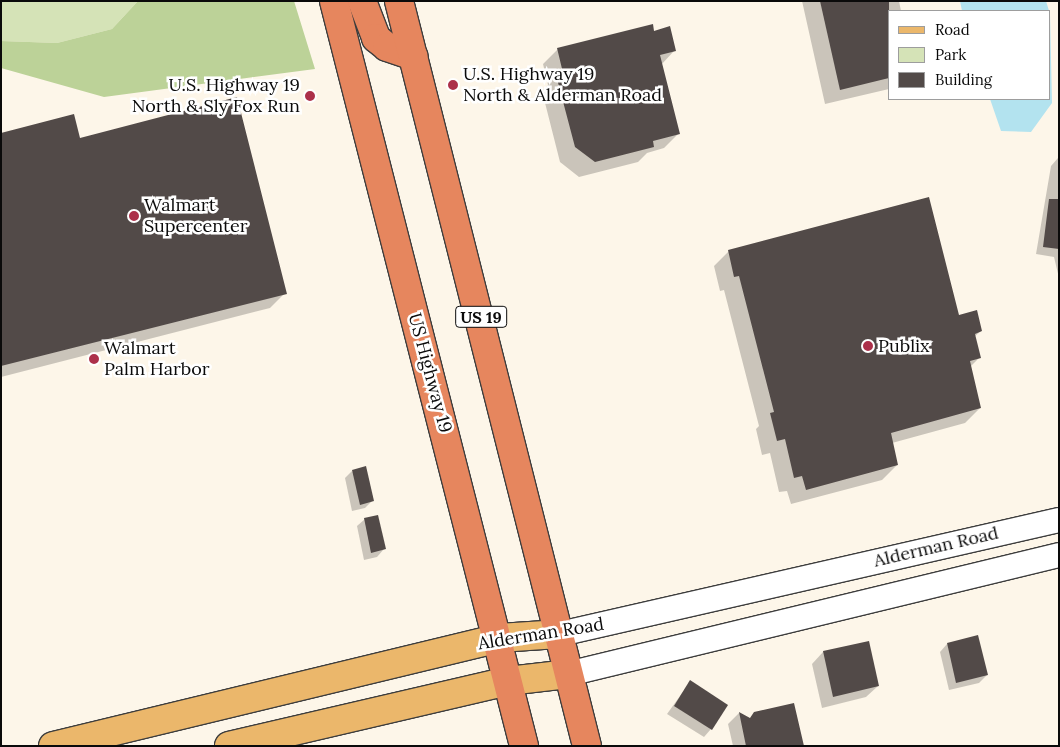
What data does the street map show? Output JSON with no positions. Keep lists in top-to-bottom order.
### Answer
{
  "streets": {
    "highway": ["US 19", "US Highway 19"],
    "main road": ["Alderman Road"]
  },
  "crossings": [
    ["US 19", "Alderman Road"],
    ["US Highway 19", "Alderman Road"]
  ],
  "places": [
    "U.S. Highway 19 North & Alderman Road",
    "U.S. Highway 19 North & Sly Fox Run",
    "Walmart Supercenter",
    "Publix",
    "Walmart Palm Harbor"
  ],
  "legend": ["Road", "Park", "Building"]
}
